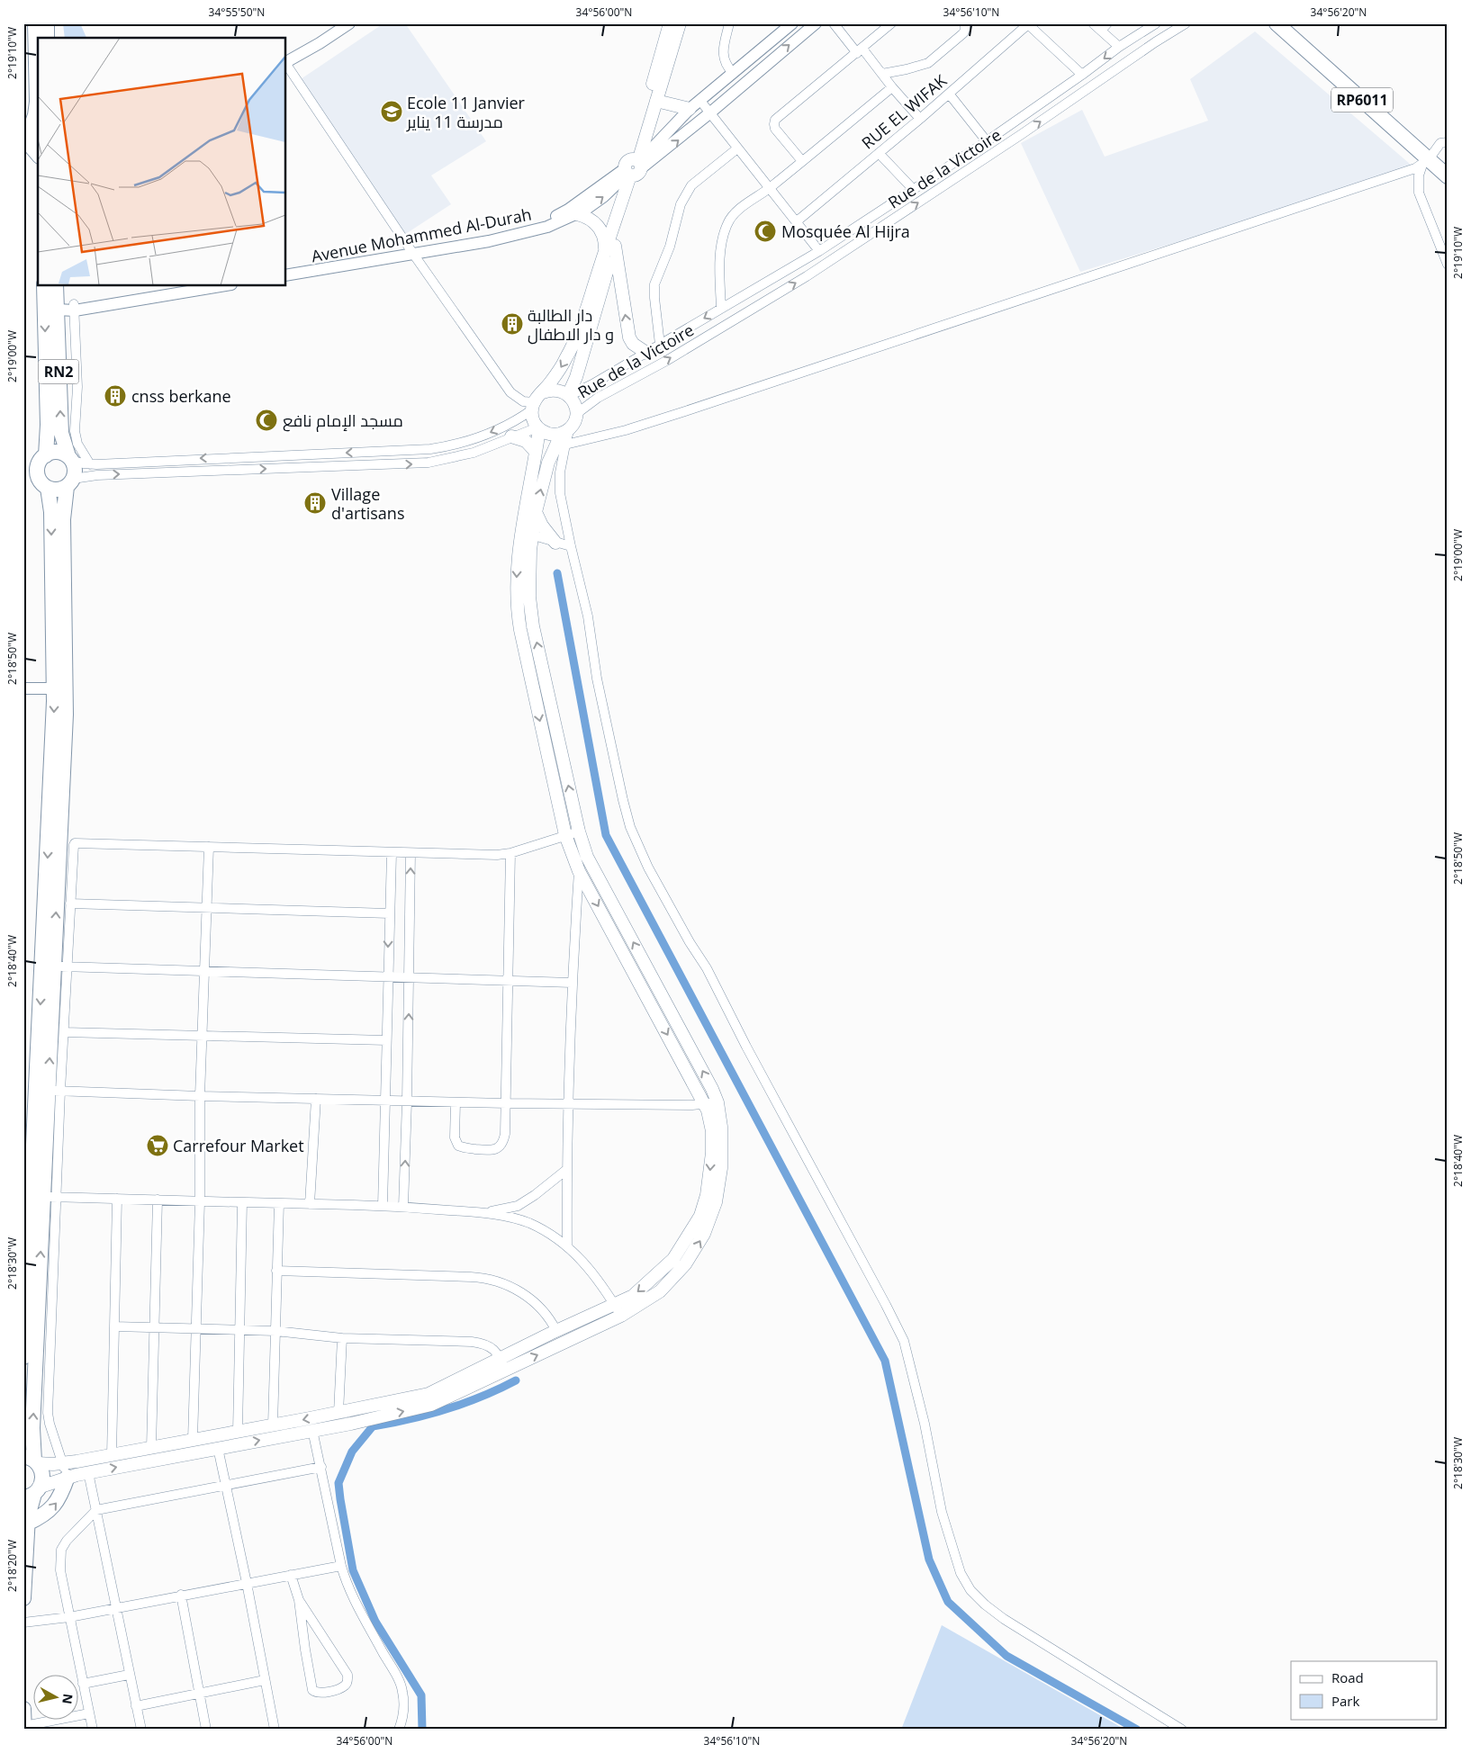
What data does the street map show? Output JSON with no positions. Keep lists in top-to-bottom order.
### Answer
{
  "streets": {
    "highway": ["RP6011", "RN2"],
    "street": ["RUE EL WIFAK", "Rue de la Victoire", "Avenue Mohammed Al-Durah"]
  },
  "places": {
    "school or university": ["Ecole 11 Janvier مدرسة 11 يناير"],
    "mosque": ["Mosquée Al Hijra", "مسجد الإمام نافع"],
    "building": ["دار الطالبة و دار الاطفال", "cnss berkane", "Village d'artisans"],
    "supermarket": ["Carrefour Market"]
  },
  "legend": ["Road", "Park"],
  "north": "right",
  "coordinates": [
    "34°55'50\"N",
    "34°56'00\"N",
    "34°56'10\"N",
    "34°56'20\"N",
    "2°19'10\"W",
    "2°19'00\"W",
    "2°18'50\"W",
    "2°18'40\"W",
    "2°18'30\"W",
    "2°18'20\"W"
  ]
}
